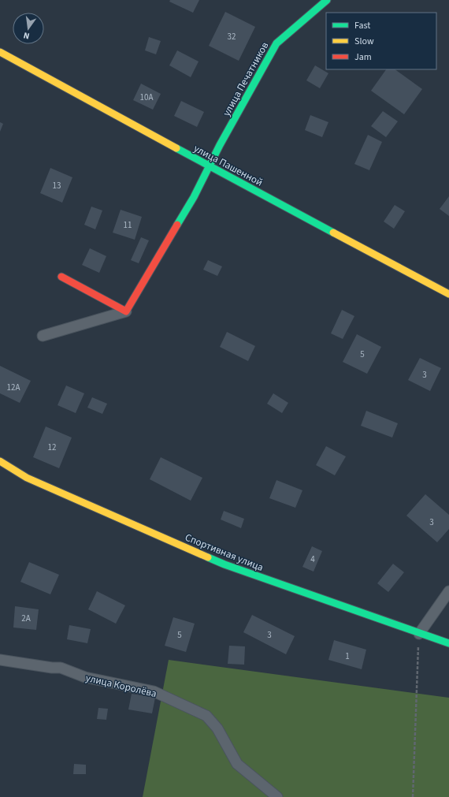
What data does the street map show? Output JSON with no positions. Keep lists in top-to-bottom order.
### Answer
{
  "streets": {
    "street": [
      "улица Печатников",
      "улица Пашенной",
      "Спортивная улица",
      "улица Королёва"
    ]
  },
  "crossings": [
    ["улица Печатников", "улица Пашенной"]
  ],
  "house_numbers": [
    "32",
    "10А",
    "13",
    "11",
    "5",
    "3",
    "12А",
    "12",
    "3",
    "4",
    "2А",
    "5",
    "3",
    "1"
  ],
  "legend": ["Fast", "Slow", "Jam"],
  "north": "bottom"
}
